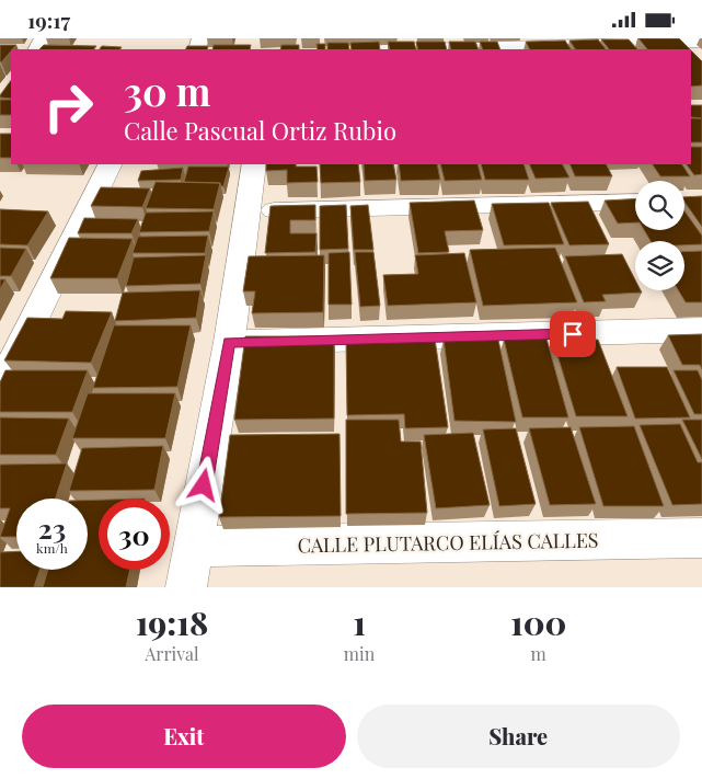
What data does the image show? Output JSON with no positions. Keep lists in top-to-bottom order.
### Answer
{
  "streets": {
    "street": ["CALLE PLUTARCO ELÍAS CALLES"]
  },
  "page": {
    "status": "19:17",
    "turn": ["30 m", "Calle Pascual Ortiz Rubio"],
    "speed": "23 km/h",
    "limit": "30",
    "eta": [
      "19:18",
      "Arrival",
      "1",
      "min",
      "100",
      "m"
    ],
    "buttons": ["Exit", "Share"]
  }
}
